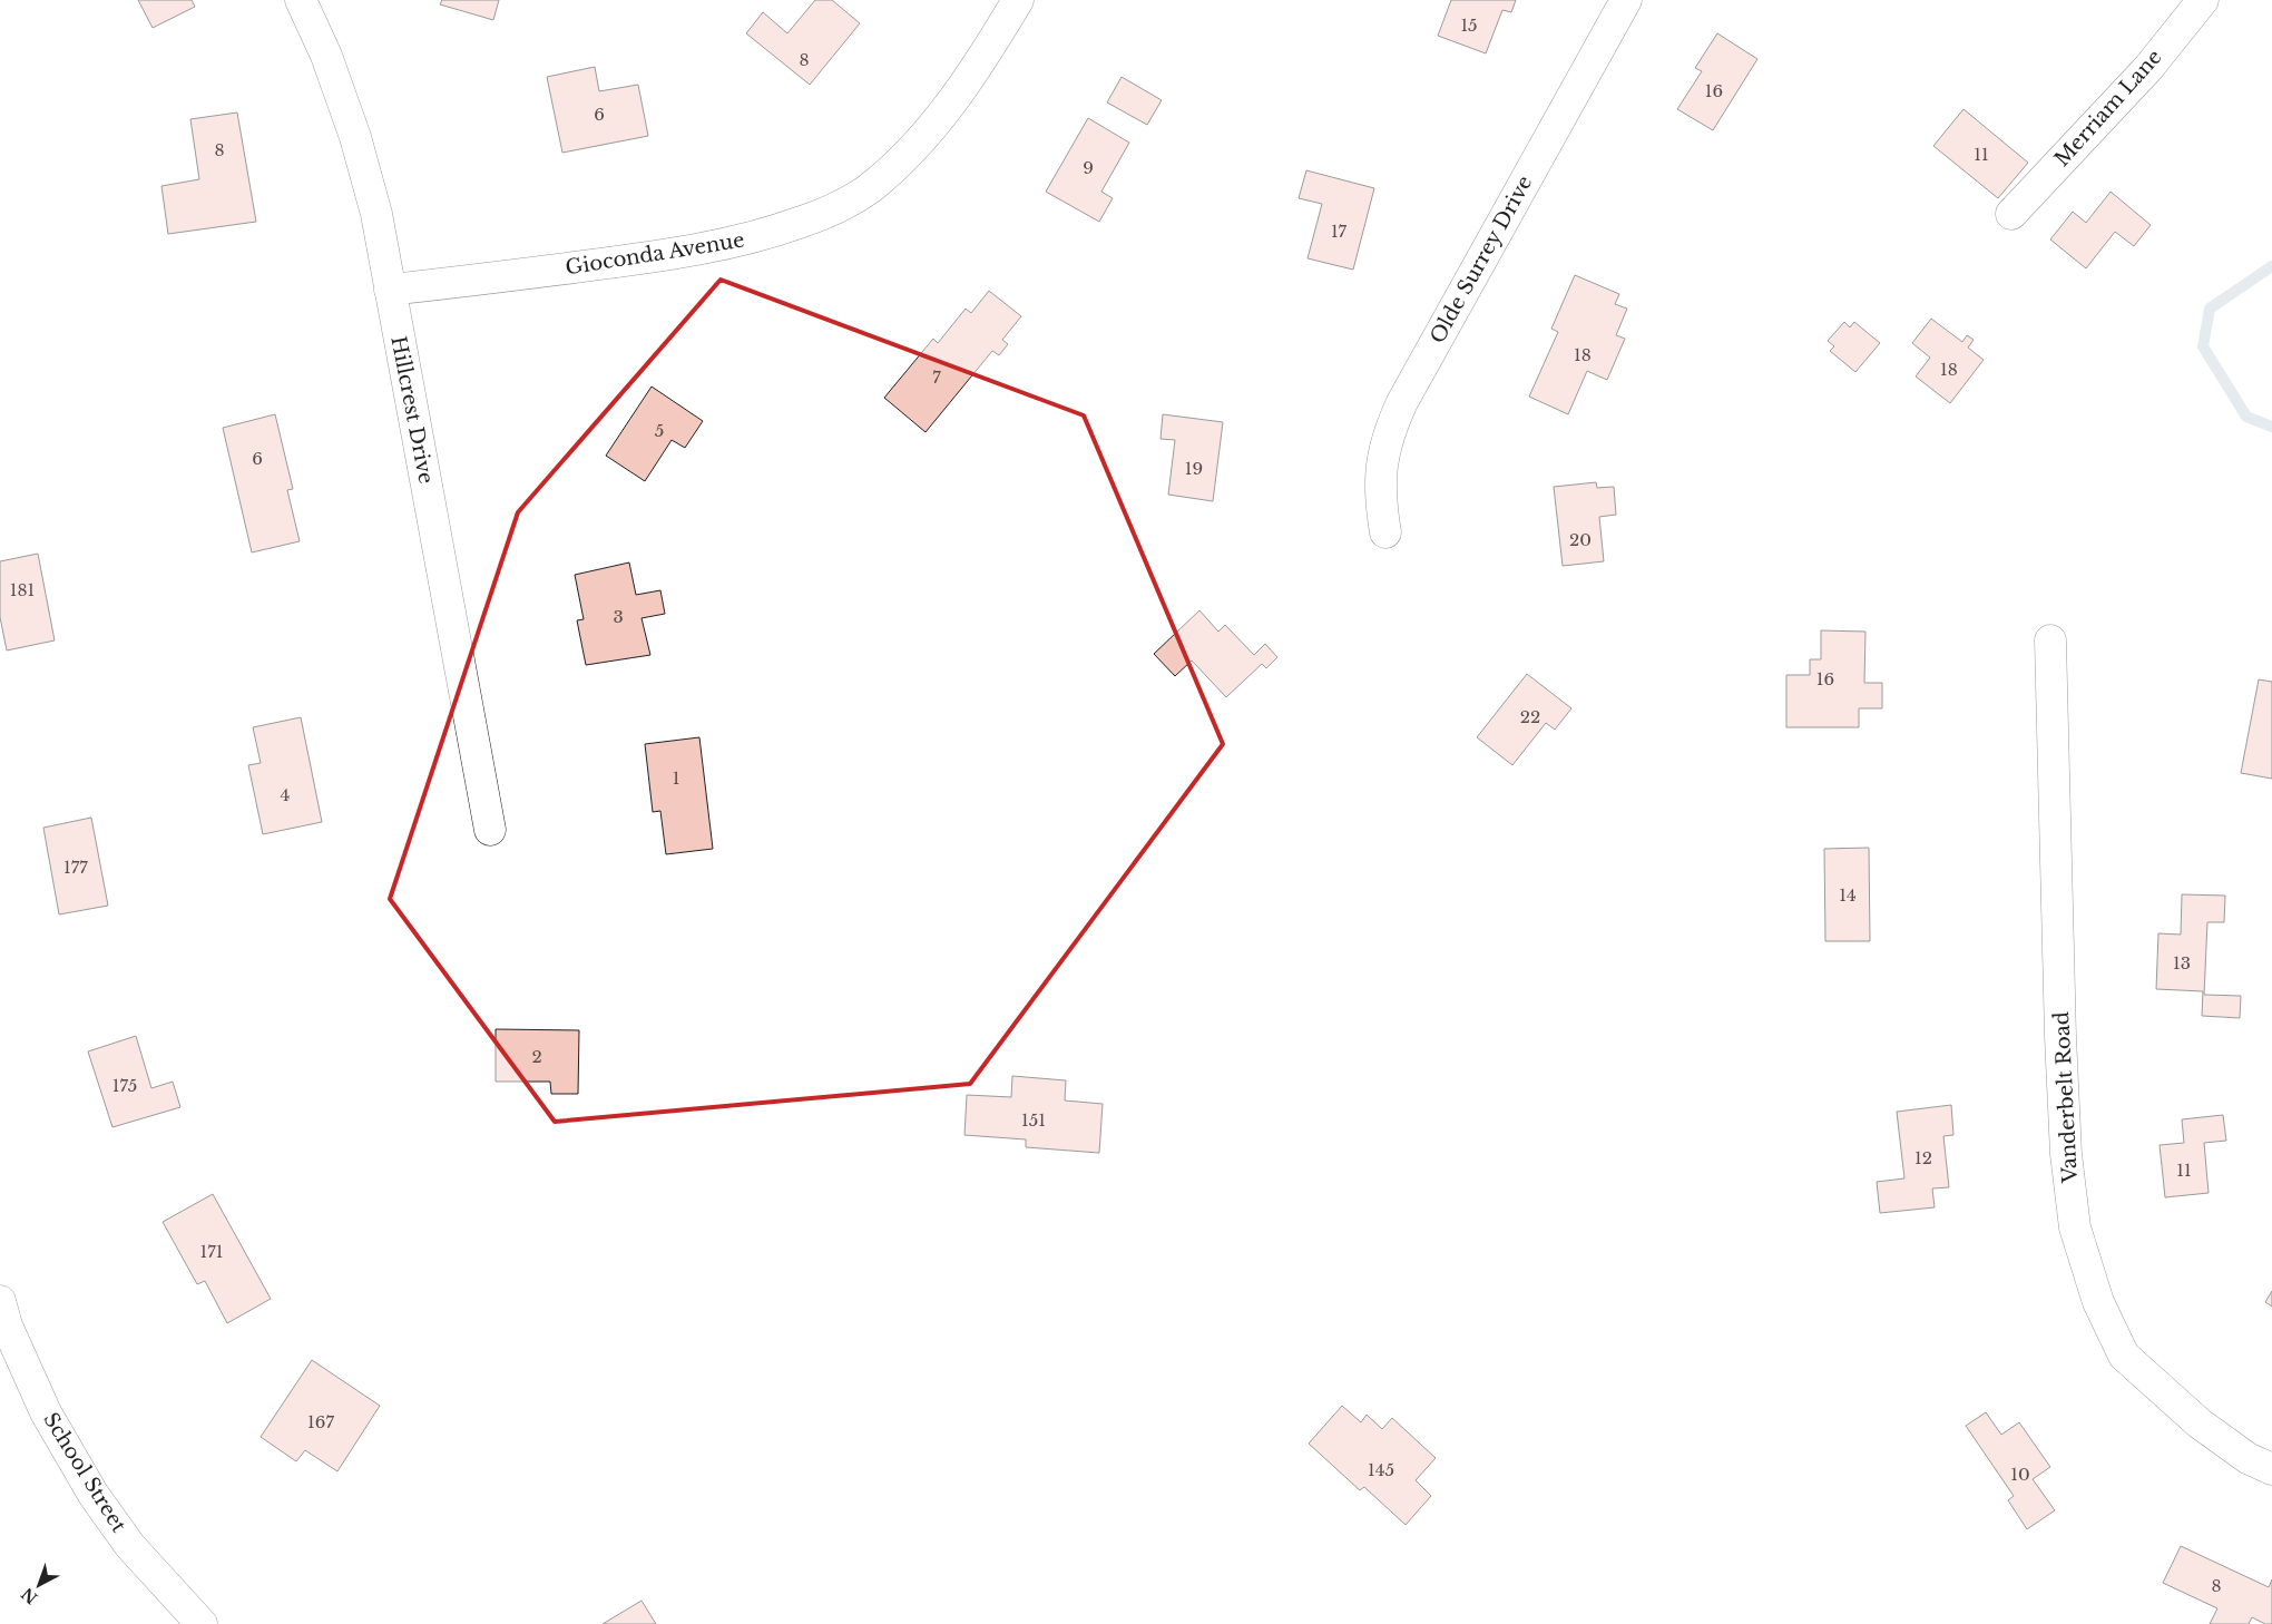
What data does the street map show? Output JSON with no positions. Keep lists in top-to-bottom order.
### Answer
{
  "streets": {
    "street": [
      "Merriam Lane",
      "Gioconda Avenue",
      "Olde Surrey Drive",
      "Hillcrest Drive",
      "Vanderbelt Road",
      "School Street"
    ]
  },
  "crossings": [
    ["Gioconda Avenue", "Hillcrest Drive"]
  ],
  "house_numbers": [
    "15",
    "8",
    "16",
    "6",
    "8",
    "11",
    "9",
    "17",
    "18",
    "18",
    "7",
    "5",
    "6",
    "19",
    "20",
    "181",
    "3",
    "16",
    "22",
    "1",
    "4",
    "177",
    "14",
    "13",
    "2",
    "175",
    "151",
    "12",
    "11",
    "171",
    "167",
    "145",
    "10",
    "8"
  ],
  "north": "bottom left"
}
